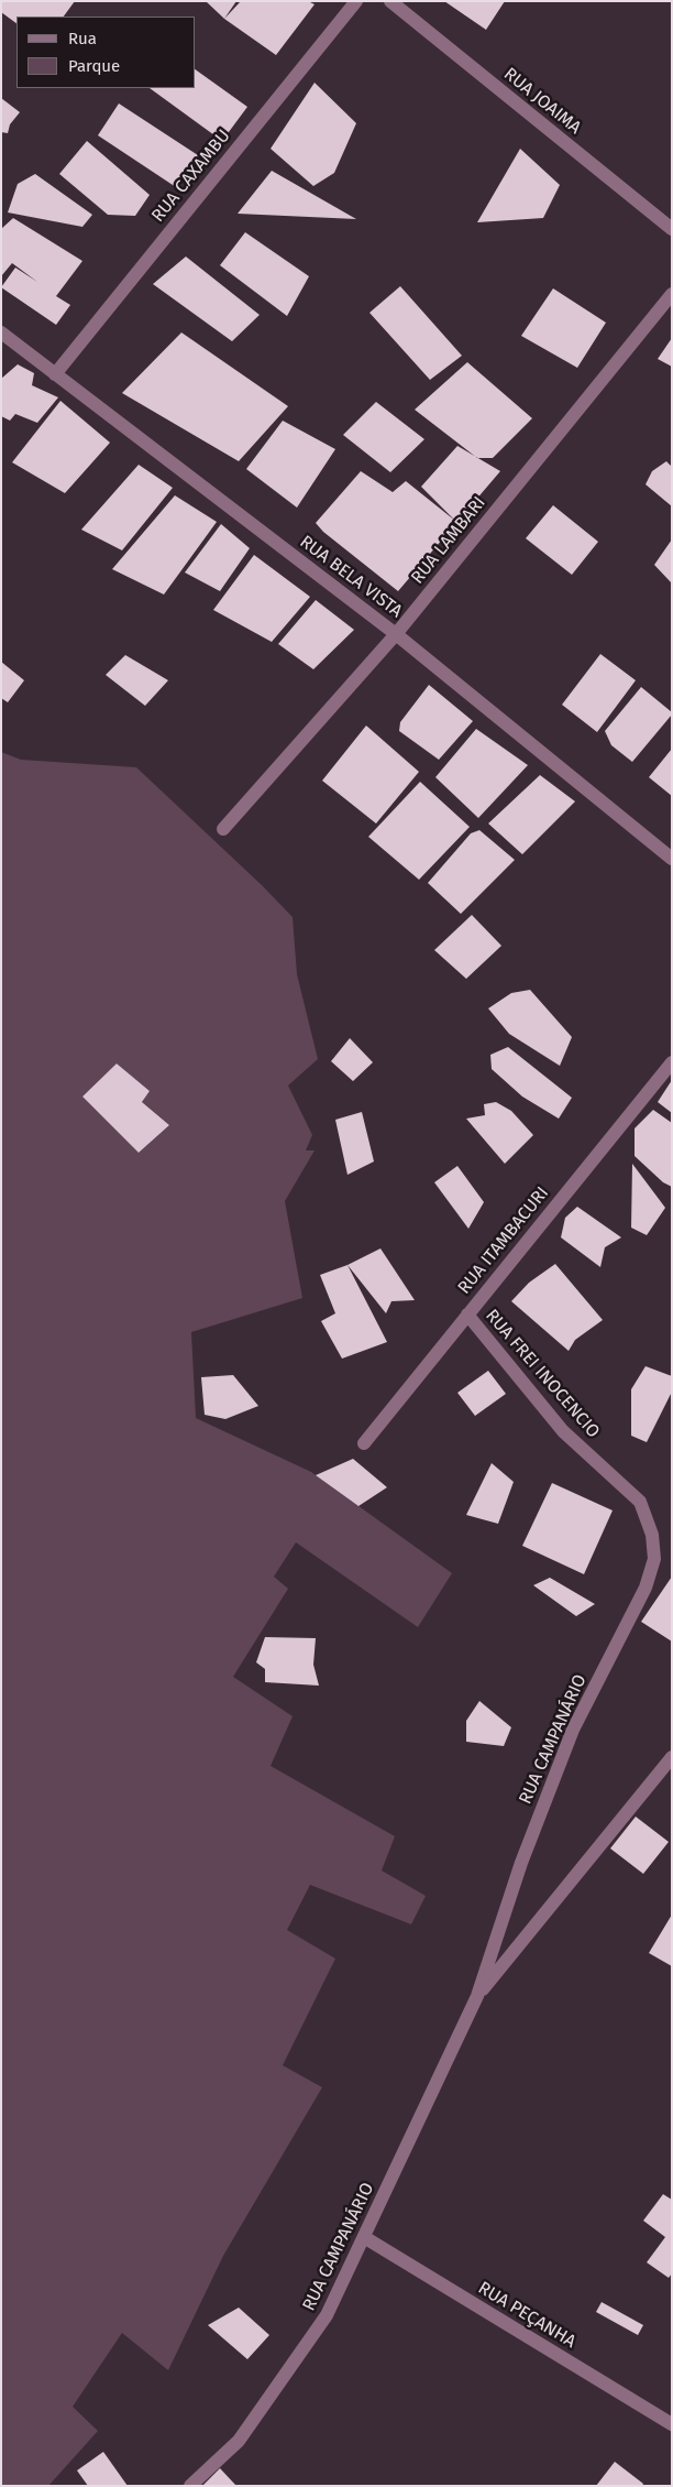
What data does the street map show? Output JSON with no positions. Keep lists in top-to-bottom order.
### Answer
{
  "streets": {
    "street": [
      "RUA JOAIMA",
      "RUA CAXAMBU",
      "RUA LAMBARI",
      "RUA BELA VISTA",
      "RUA ITAMBACURI",
      "RUA FREI INOCENCIO",
      "RUA CAMPANÁRIO",
      "RUA PEÇANHA"
    ]
  },
  "crossings": [
    ["RUA CAXAMBU", "RUA BELA VISTA"],
    ["RUA LAMBARI", "RUA BELA VISTA"],
    ["RUA ITAMBACURI", "RUA FREI INOCENCIO"],
    ["RUA FREI INOCENCIO", "RUA CAMPANÁRIO"],
    ["RUA CAMPANÁRIO", "RUA PEÇANHA"]
  ],
  "legend": ["Rua", "Parque"]
}
